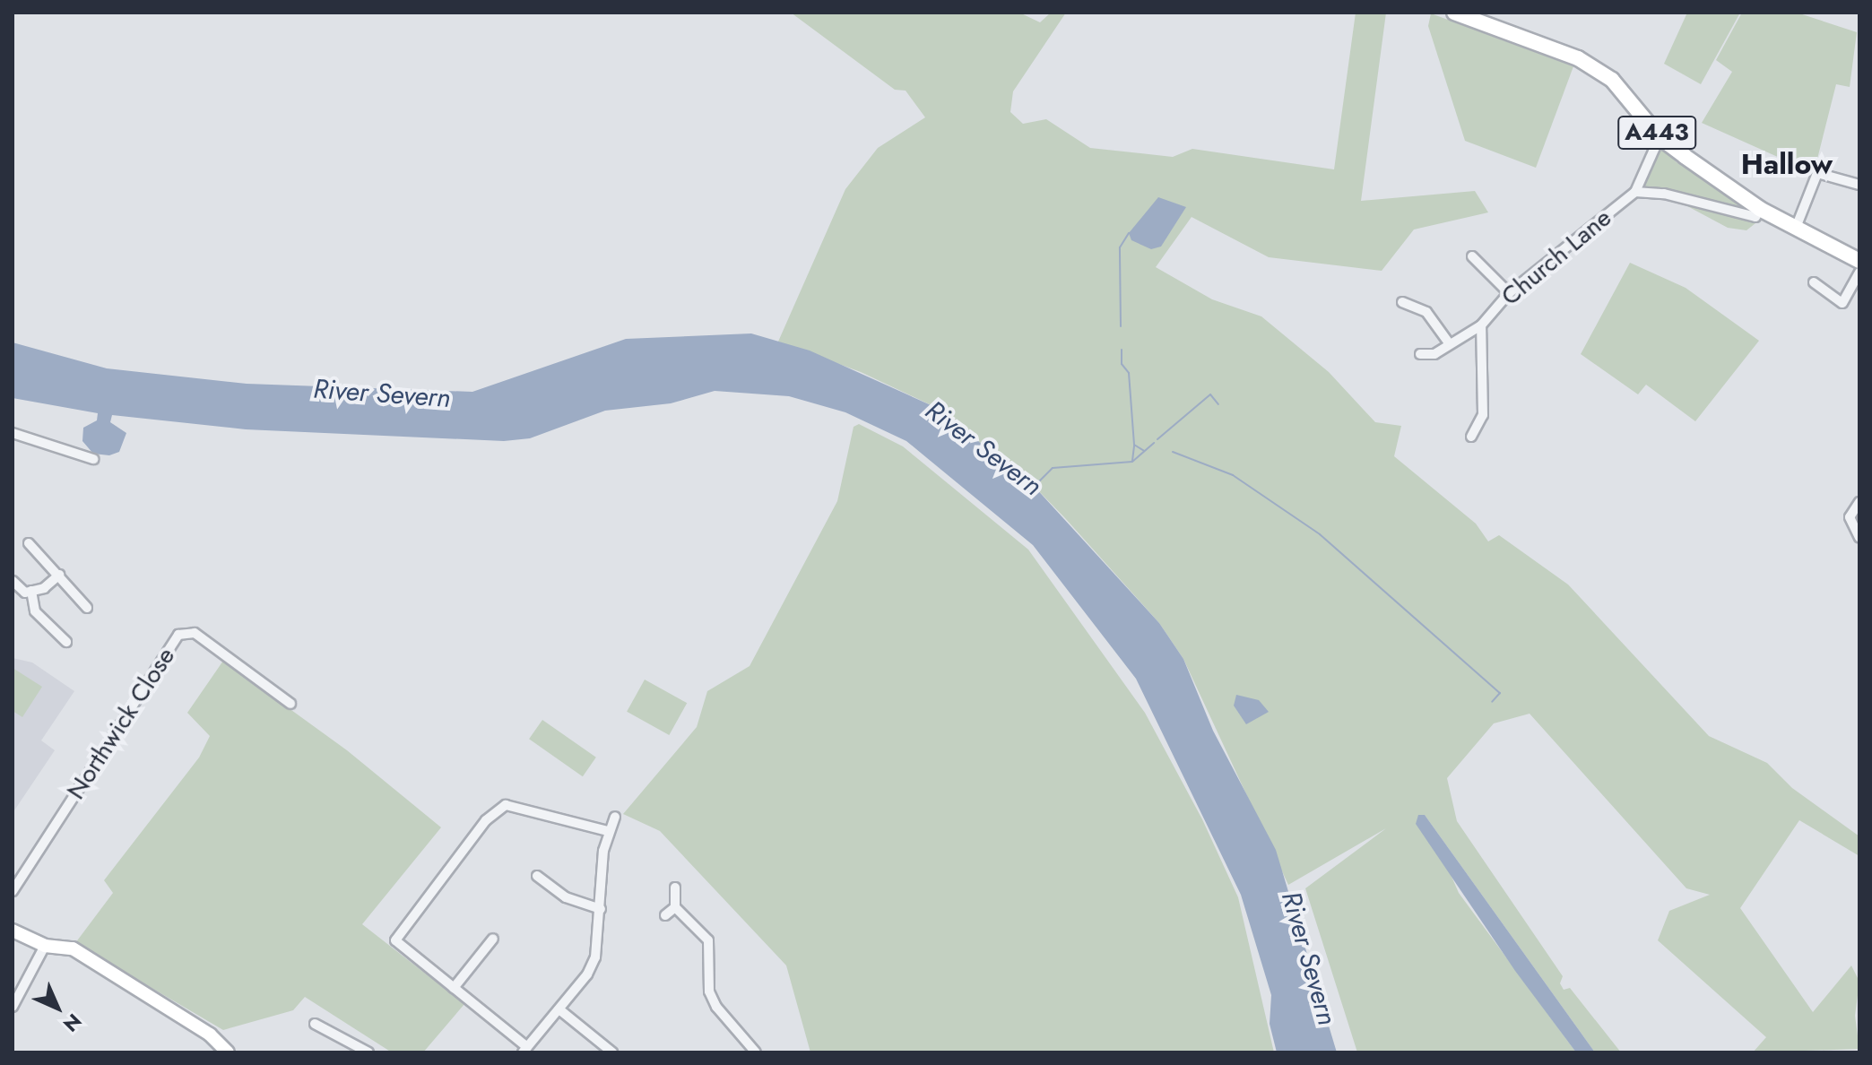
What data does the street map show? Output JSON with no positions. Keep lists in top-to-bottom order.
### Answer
{
  "streets": {
    "main road": ["A443"],
    "street": ["Church Lane", "Northwick Close"]
  },
  "crossings": [
    ["A443", "Church Lane"]
  ],
  "districts": ["Hallow"],
  "water": ["River Severn"],
  "north": "bottom right"
}
